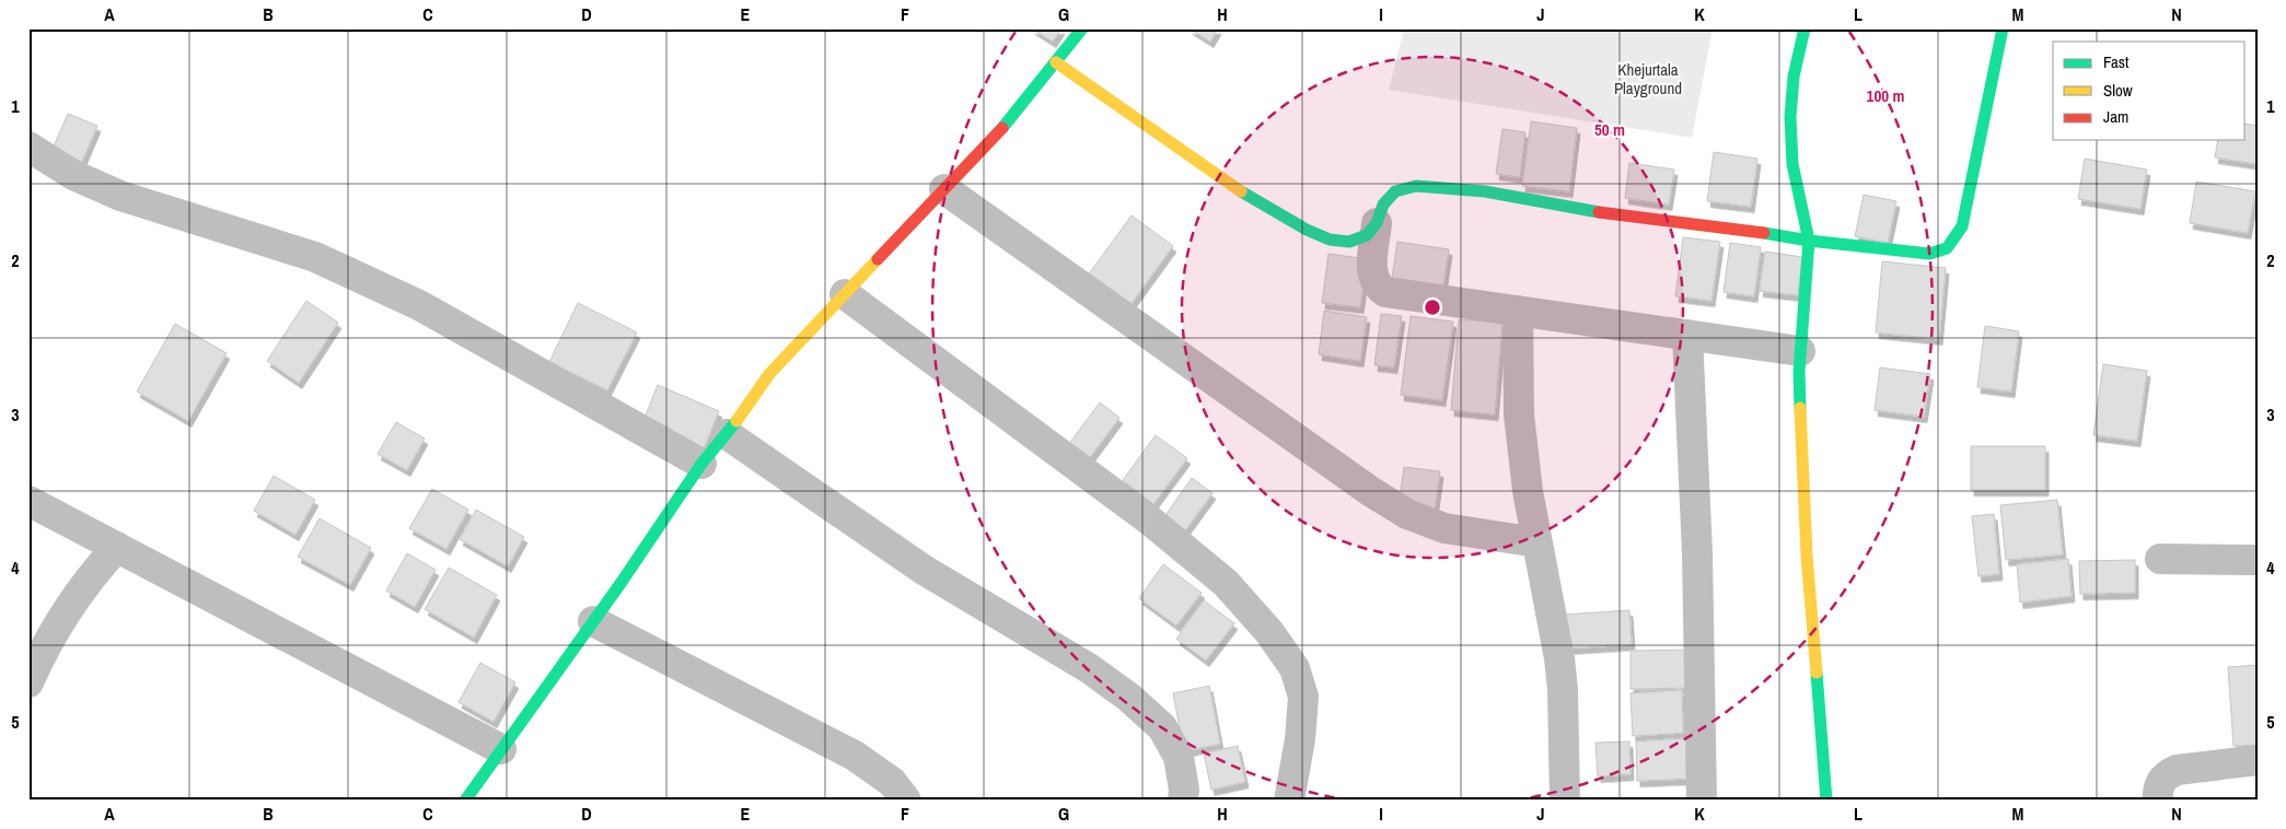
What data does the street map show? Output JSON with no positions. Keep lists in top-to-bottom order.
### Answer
{
  "parks": ["Khejurtala Playground"],
  "legend": ["Fast", "Slow", "Jam"],
  "grid": {
    "columns": [
      "A",
      "B",
      "C",
      "D",
      "E",
      "F",
      "G",
      "H",
      "I",
      "J",
      "K",
      "L",
      "M",
      "N"
    ],
    "rows": [
      "1",
      "2",
      "3",
      "4",
      "5"
    ]
  },
  "rings": ["100 m", "50 m"]
}
